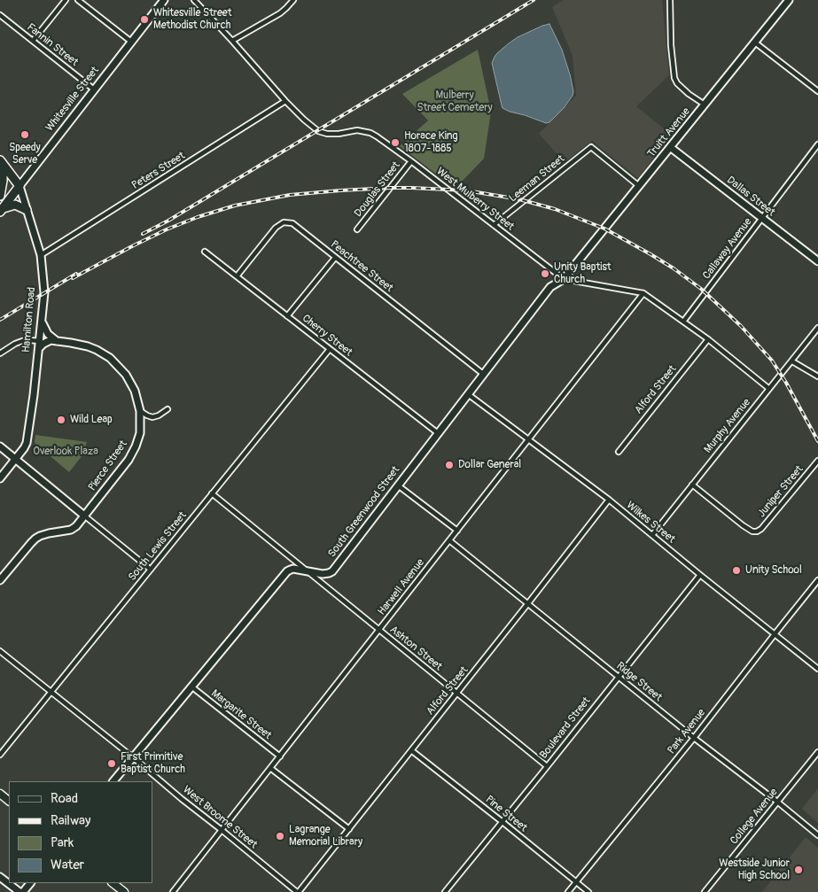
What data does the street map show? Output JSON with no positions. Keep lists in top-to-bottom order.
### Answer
{
  "streets": {
    "highway": ["Whitesville Street", "Hamilton Road"],
    "street": [
      "Fannin Street",
      "Truitt Avenue",
      "Peters Street",
      "Leeman Street",
      "Douglas Street",
      "Dallas Street",
      "West Mulberry Street",
      "Callaway Avenue",
      "Peachtree Street",
      "Cherry Street",
      "Alford Street",
      "Murphy Avenue",
      "Pierce Street",
      "Juniper Street",
      "South Greenwood Street",
      "Wilkes Street",
      "South Lewis Street",
      "Harwell Avenue",
      "Ashton Street",
      "Ridge Street",
      "Margarite Street",
      "Boulevard Street",
      "Park Avenue",
      "Pine Street",
      "College Avenue",
      "West Broome Street"
    ]
  },
  "crossings": [
    ["Fannin Street", "Whitesville Street"],
    ["Whitesville Street", "Hamilton Road"],
    ["Truitt Avenue", "Leeman Street"],
    ["Truitt Avenue", "Dallas Street"],
    ["Truitt Avenue", "West Mulberry Street"],
    ["Truitt Avenue", "South Greenwood Street"],
    ["Peters Street", "West Mulberry Street"],
    ["Peters Street", "Hamilton Road"],
    ["Leeman Street", "West Mulberry Street"],
    ["Douglas Street", "West Mulberry Street"],
    ["Dallas Street", "Callaway Avenue"],
    ["West Mulberry Street", "Callaway Avenue"],
    ["West Mulberry Street", "Alford Street"],
    ["West Mulberry Street", "Murphy Avenue"],
    ["West Mulberry Street", "South Greenwood Street"],
    ["West Mulberry Street", "Harwell Avenue"],
    ["Peachtree Street", "Cherry Street"],
    ["Peachtree Street", "South Greenwood Street"],
    ["Cherry Street", "South Greenwood Street"],
    ["Cherry Street", "South Lewis Street"],
    ["Alford Street", "Wilkes Street"],
    ["Alford Street", "Ashton Street"],
    ["Alford Street", "Ridge Street"],
    ["Alford Street", "Pine Street"],
    ["Alford Street", "West Broome Street"],
    ["Murphy Avenue", "Juniper Street"],
    ["Murphy Avenue", "Wilkes Street"],
    ["South Greenwood Street", "Wilkes Street"],
    ["South Greenwood Street", "Ashton Street"],
    ["South Greenwood Street", "Margarite Street"],
    ["South Greenwood Street", "West Broome Street"],
    ["Wilkes Street", "Harwell Avenue"],
    ["Wilkes Street", "Boulevard Street"],
    ["Wilkes Street", "Park Avenue"],
    ["South Lewis Street", "Ashton Street"],
    ["South Lewis Street", "West Broome Street"],
    ["Harwell Avenue", "Ashton Street"],
    ["Harwell Avenue", "Ridge Street"],
    ["Harwell Avenue", "Margarite Street"],
    ["Harwell Avenue", "West Broome Street"],
    ["Ashton Street", "Boulevard Street"],
    ["Ridge Street", "Boulevard Street"],
    ["Ridge Street", "Park Avenue"],
    ["Ridge Street", "College Avenue"],
    ["Boulevard Street", "Pine Street"],
    ["Park Avenue", "Pine Street"]
  ],
  "parks": ["Mulberry Street Cemetery", "Overlook Plaza"],
  "places": [
    "Whitesville Street Methodist Church",
    "Speedy Serve",
    "Horace King 1807-1885",
    "Unity Baptist Church",
    "Wild Leap",
    "Dollar General",
    "Unity School",
    "First Primitive Baptist Church",
    "Lagrange Memorial Library",
    "Westside Junior High School"
  ],
  "legend": [
    "Road",
    "Railway",
    "Park",
    "Water"
  ]
}
